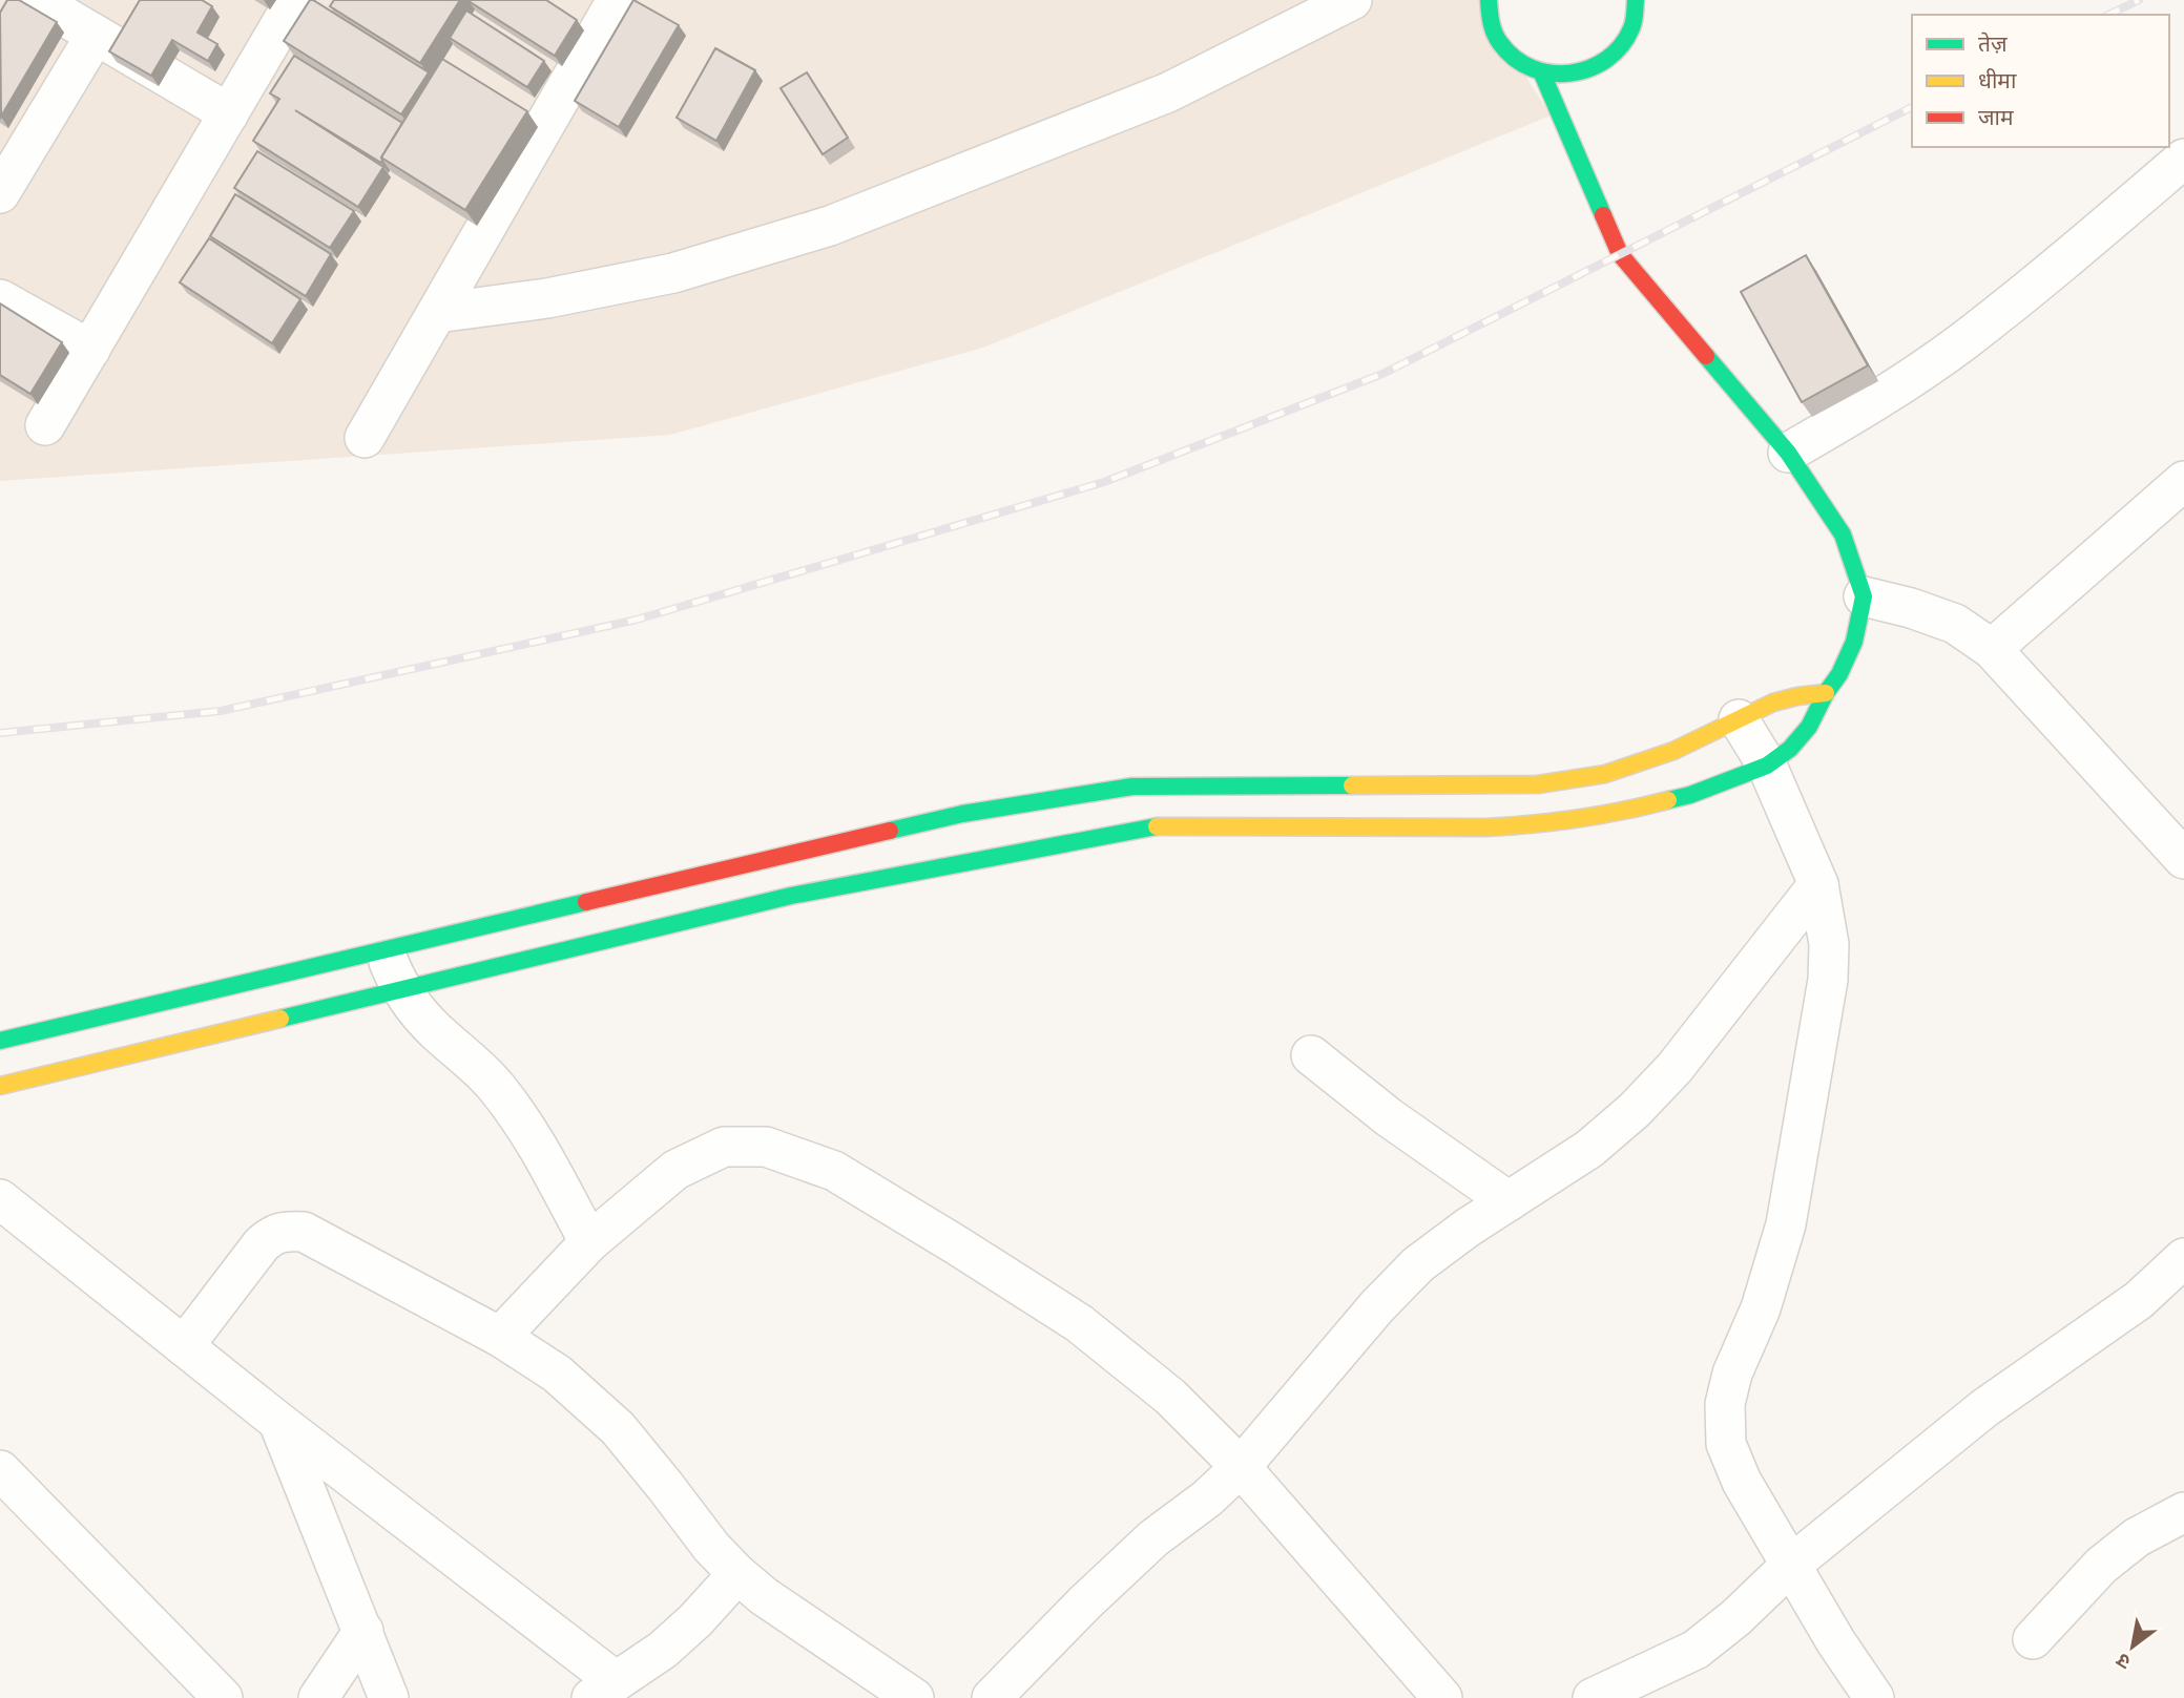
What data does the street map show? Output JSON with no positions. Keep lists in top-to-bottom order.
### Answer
{
  "legend": ["तेज़", "धीमा", "जाम"],
  "north": "bottom left"
}
